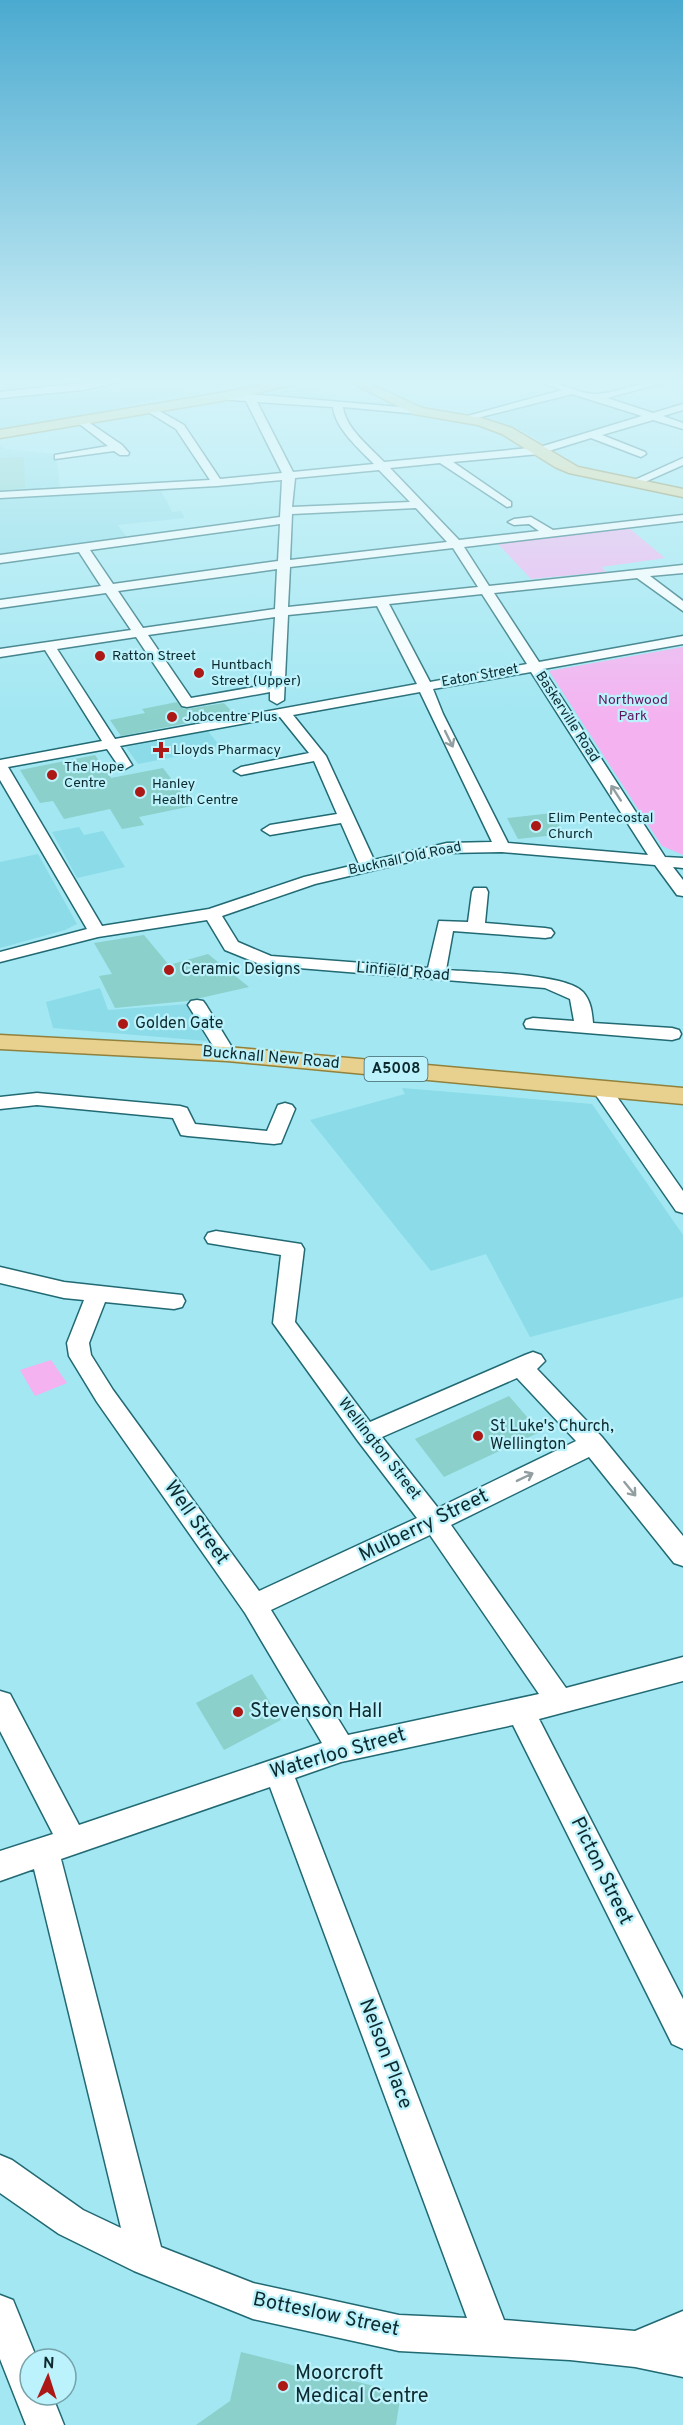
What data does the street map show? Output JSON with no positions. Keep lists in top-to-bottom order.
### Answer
{
  "streets": {
    "main road": ["Bucknall New Road", "A5008"],
    "street": [
      "Eaton Street",
      "Baskerville Road",
      "Bucknall Old Road",
      "Linfield Road",
      "Wellington Street",
      "Well Street",
      "Mulberry Street",
      "Waterloo Street",
      "Picton Street",
      "Nelson Place",
      "Botteslow Street"
    ]
  },
  "crossings": [
    ["Eaton Street", "Baskerville Road"],
    ["Baskerville Road", "Bucknall Old Road"],
    ["Bucknall Old Road", "Linfield Road"],
    ["Wellington Street", "Mulberry Street"],
    ["Wellington Street", "Waterloo Street"],
    ["Well Street", "Mulberry Street"],
    ["Well Street", "Waterloo Street"],
    ["Waterloo Street", "Picton Street"],
    ["Waterloo Street", "Nelson Place"],
    ["Nelson Place", "Botteslow Street"]
  ],
  "one_way": ["Mulberry Street"],
  "parks": ["Northwood Park"],
  "places": {
    "other": [
      "Ratton Street",
      "Huntbach Street (Upper)",
      "Jobcentre Plus",
      "The Hope Centre",
      "Hanley Health Centre",
      "Elim Pentecostal Church",
      "Ceramic Designs",
      "Golden Gate",
      "St Luke's Church, Wellington",
      "Stevenson Hall",
      "Moorcroft Medical Centre"
    ],
    "health": ["Lloyds Pharmacy"]
  },
  "north": "top"
}
